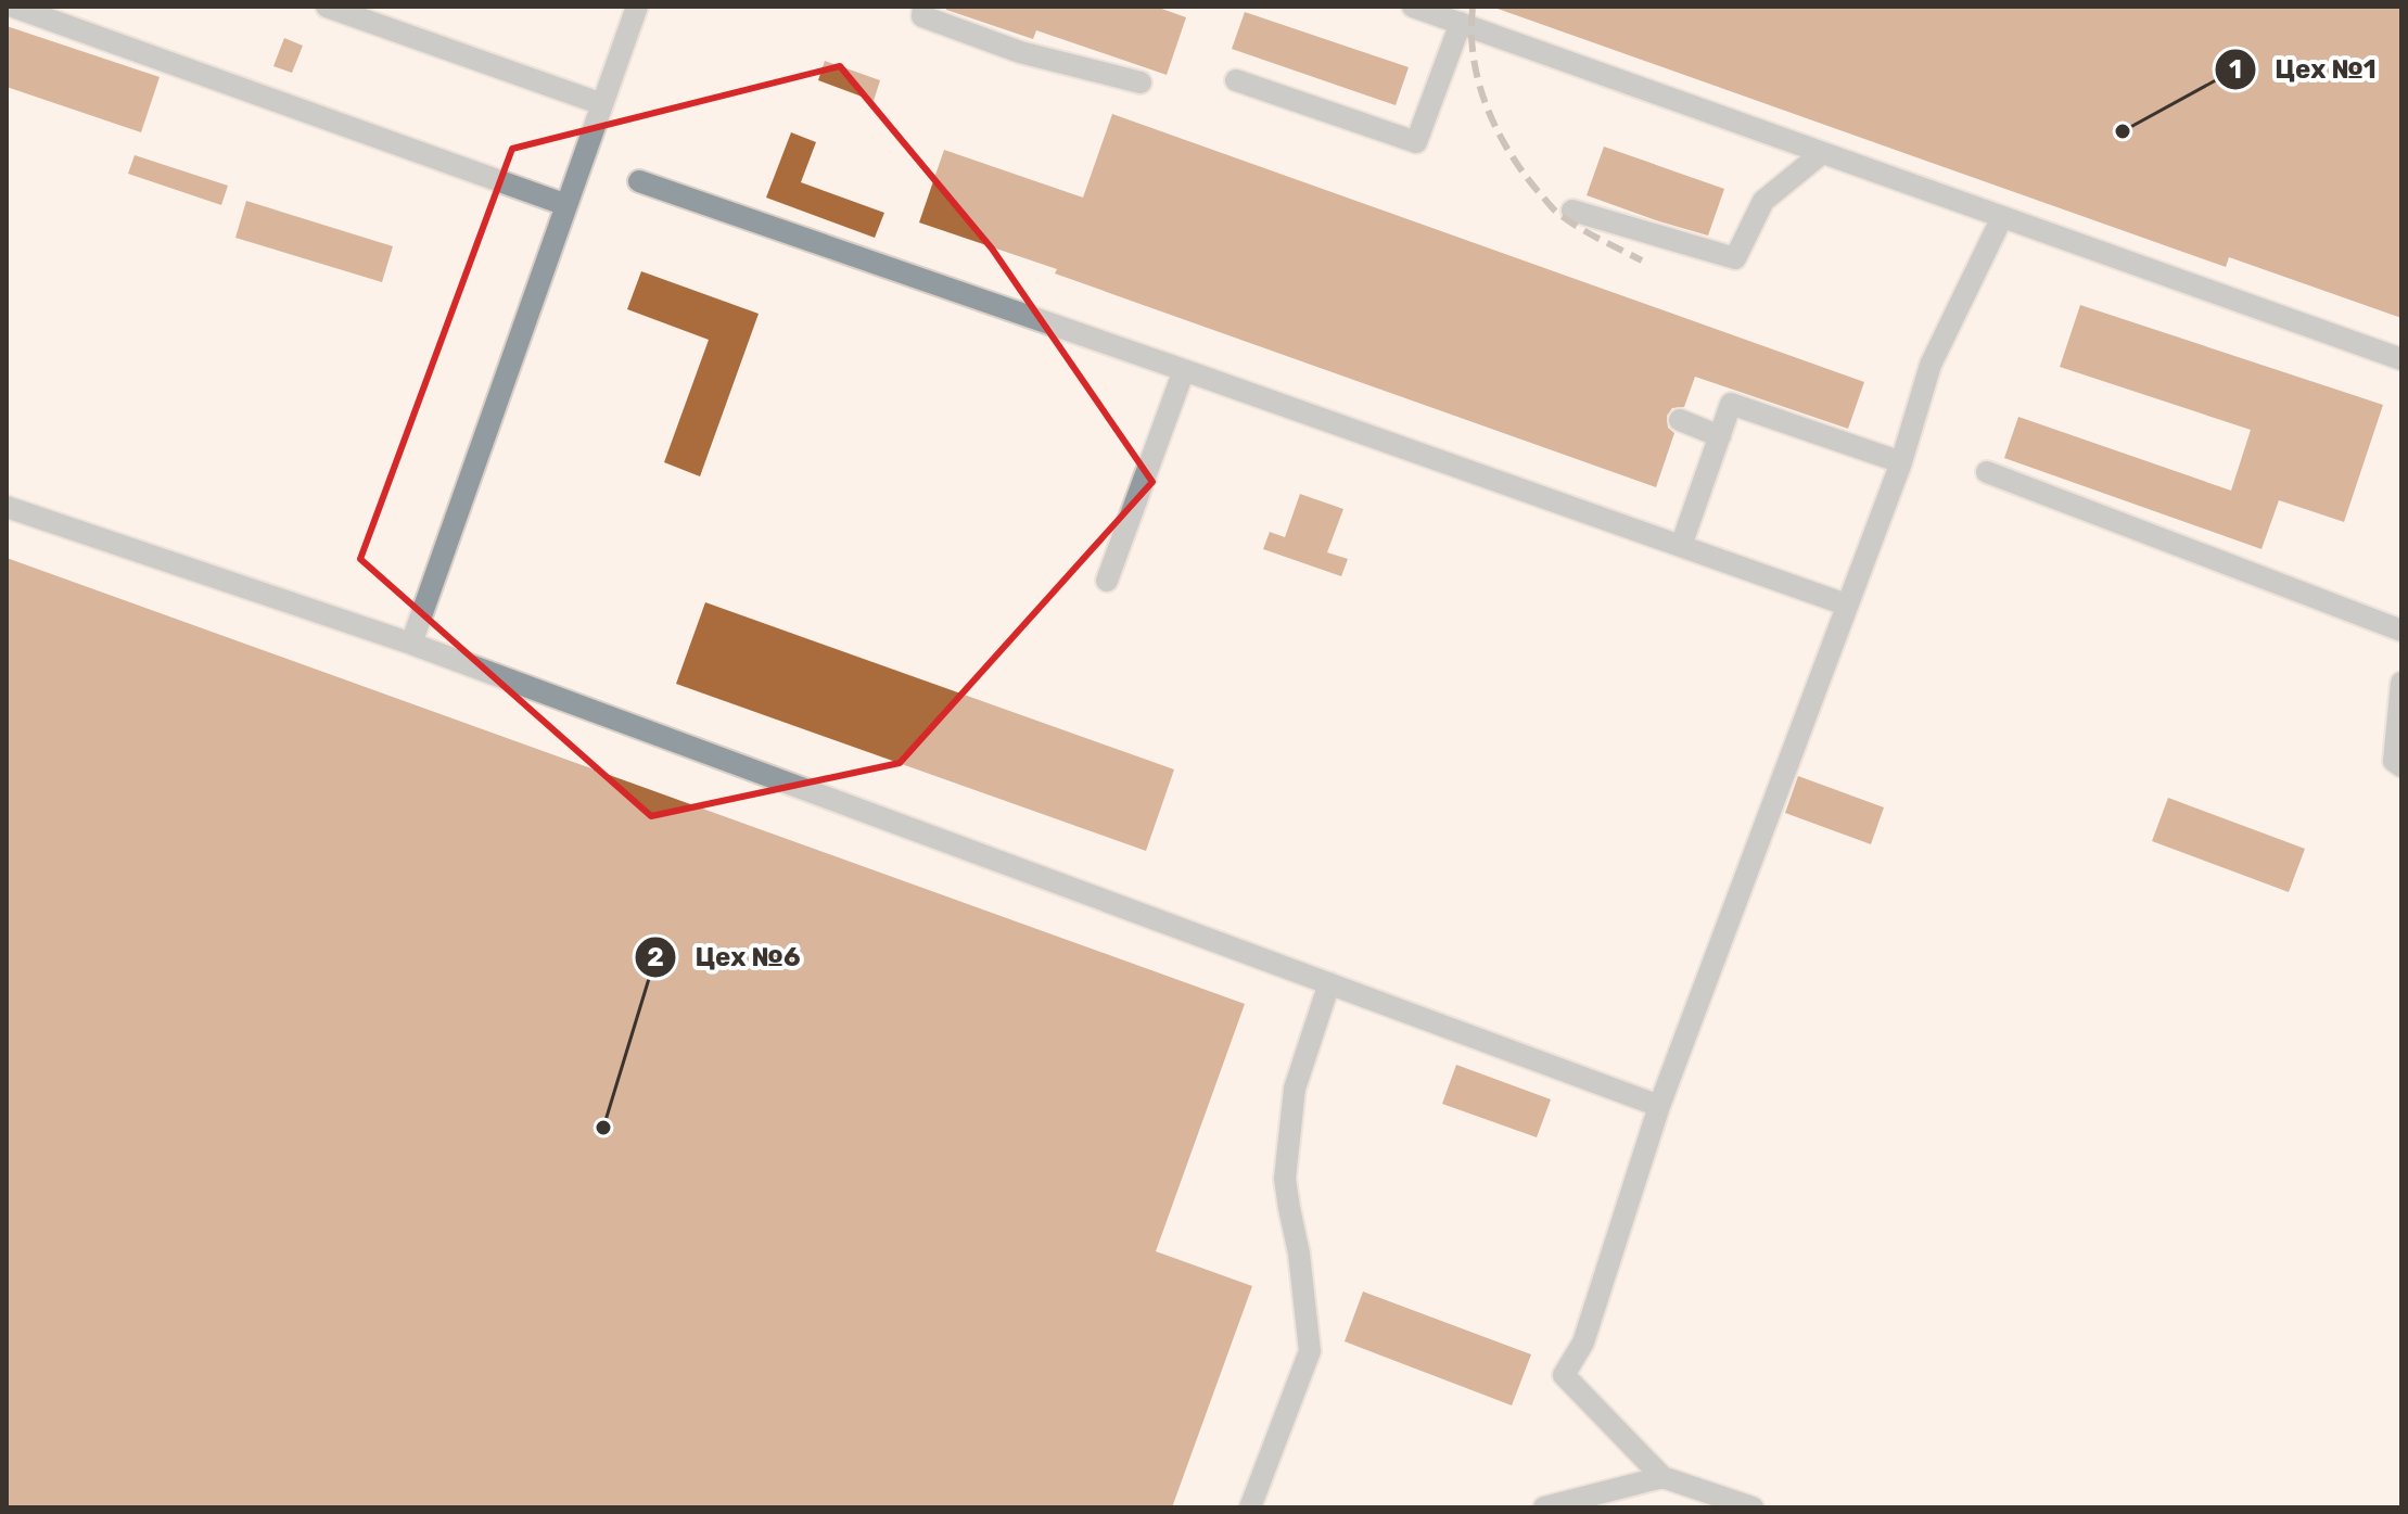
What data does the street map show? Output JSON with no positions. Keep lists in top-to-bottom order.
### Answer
{
  "places": ["Цех №1", "Цех №6"]
}
